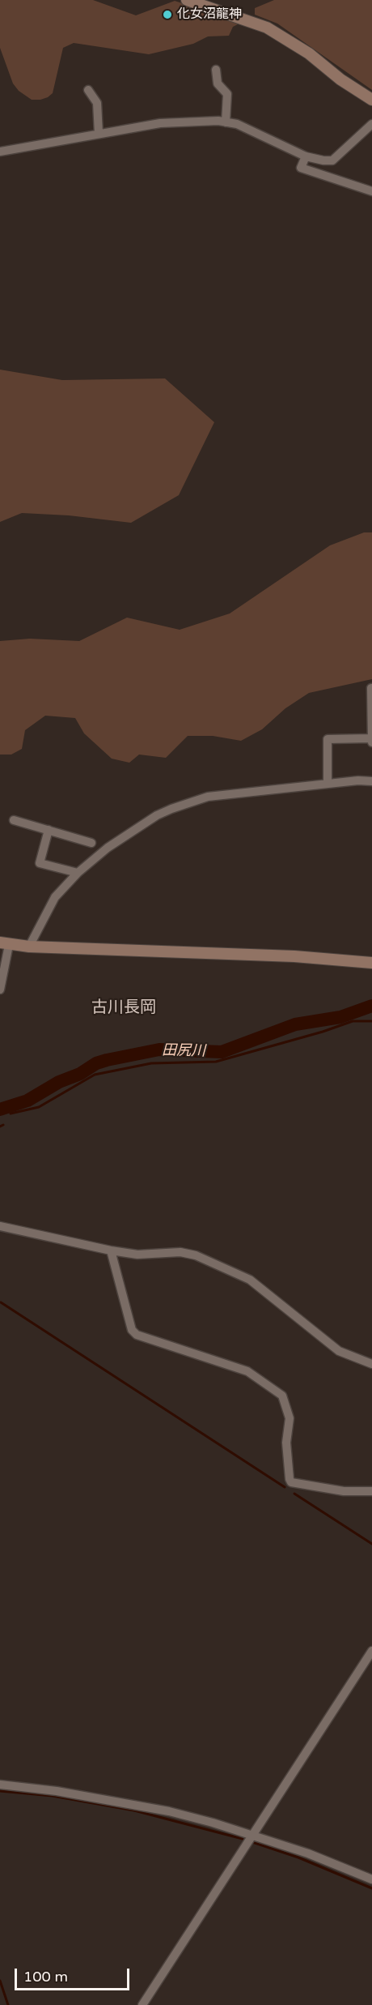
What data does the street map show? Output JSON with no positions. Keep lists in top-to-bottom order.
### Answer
{
  "districts": ["古川長岡"],
  "water": ["田尻川"],
  "places": ["化女沼龍神"],
  "scale_bar": "100 m"
}
